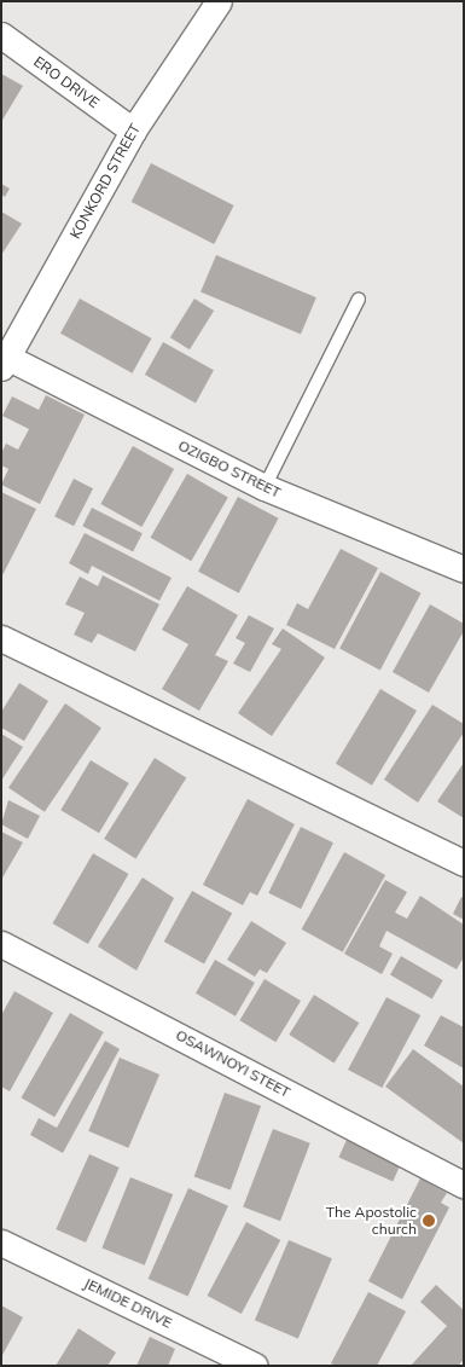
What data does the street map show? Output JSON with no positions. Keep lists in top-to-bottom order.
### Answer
{
  "streets": {
    "street": [
      "ERO DRIVE",
      "KONKORD STREET",
      "OZIGBO STREET",
      "OSAWNOYI STEET",
      "JEMIDE DRIVE"
    ]
  },
  "crossings": [
    ["ERO DRIVE", "KONKORD STREET"],
    ["KONKORD STREET", "OZIGBO STREET"]
  ],
  "places": ["The Apostolic church"]
}
